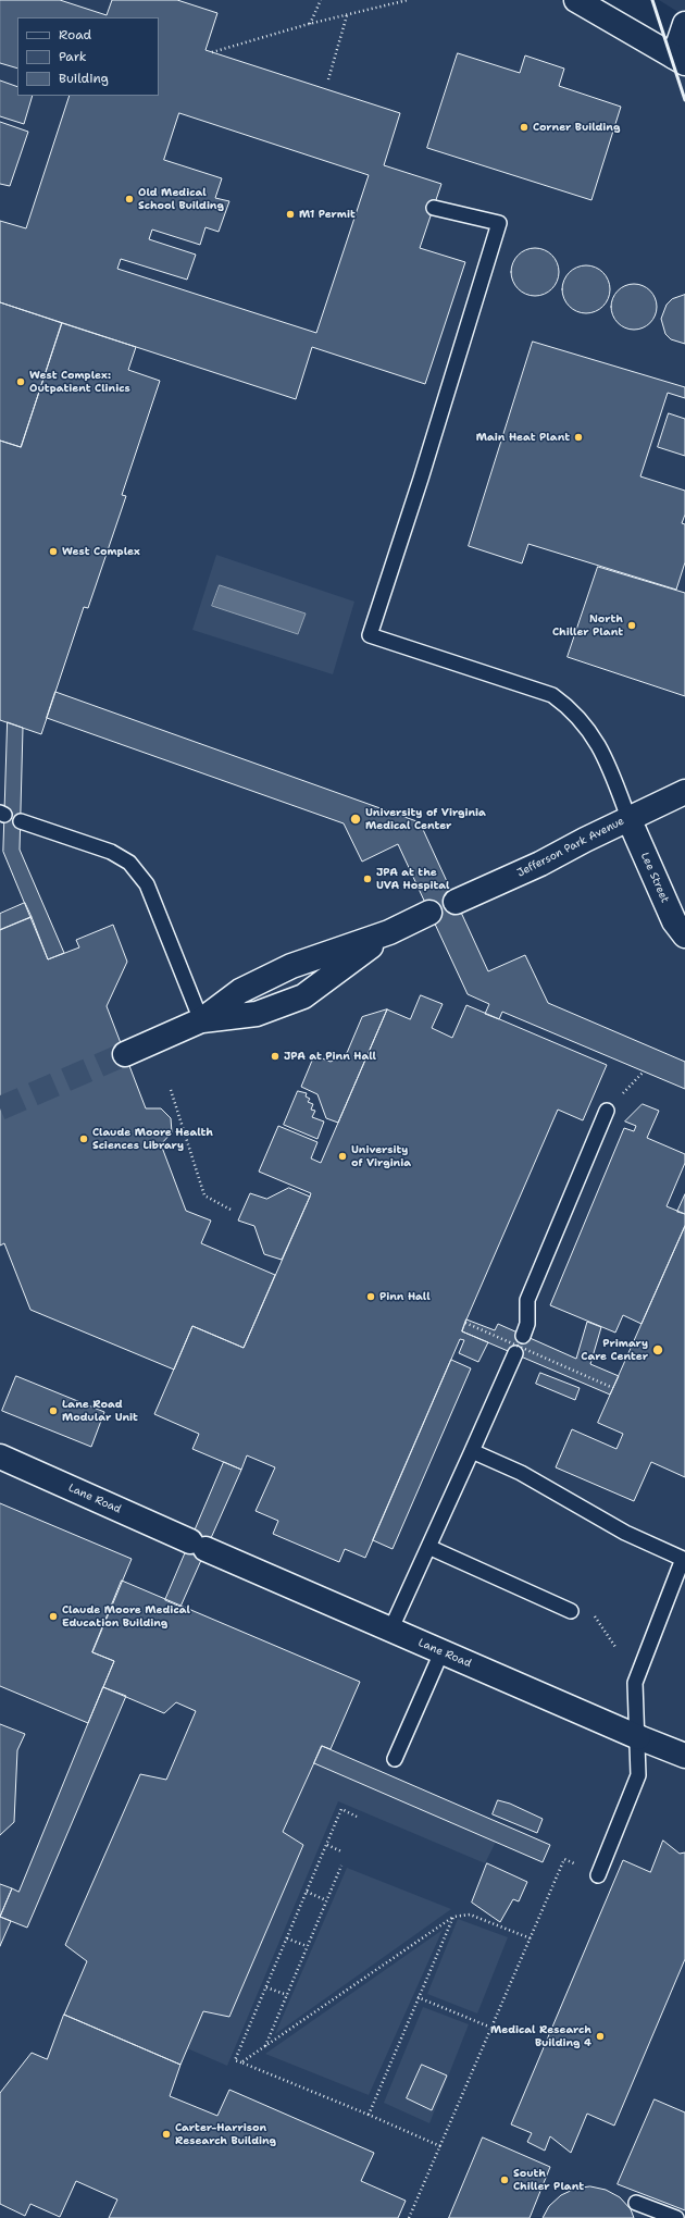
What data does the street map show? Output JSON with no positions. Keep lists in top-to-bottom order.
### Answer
{
  "streets": {
    "main road": ["Jefferson Park Avenue", "Lee Street", "Lane Road"]
  },
  "crossings": [
    ["Jefferson Park Avenue", "Lee Street"]
  ],
  "places": [
    "Corner Building",
    "Old Medical School Building",
    "M1 Permit",
    "West Complex: Outpatient Clinics",
    "Main Heat Plant",
    "West Complex",
    "North Chiller Plant",
    "University of Virginia Medical Center",
    "JPA at the UVA Hospital",
    "JPA at Pinn Hall",
    "Claude Moore Health Sciences Library",
    "University of Virginia",
    "Pinn Hall",
    "Primary Care Center",
    "Lane Road Modular Unit",
    "Claude Moore Medical Education Building",
    "Medical Research Building 4",
    "Carter-Harrison Research Building",
    "South Chiller Plant"
  ],
  "legend": ["Road", "Park", "Building"]
}
